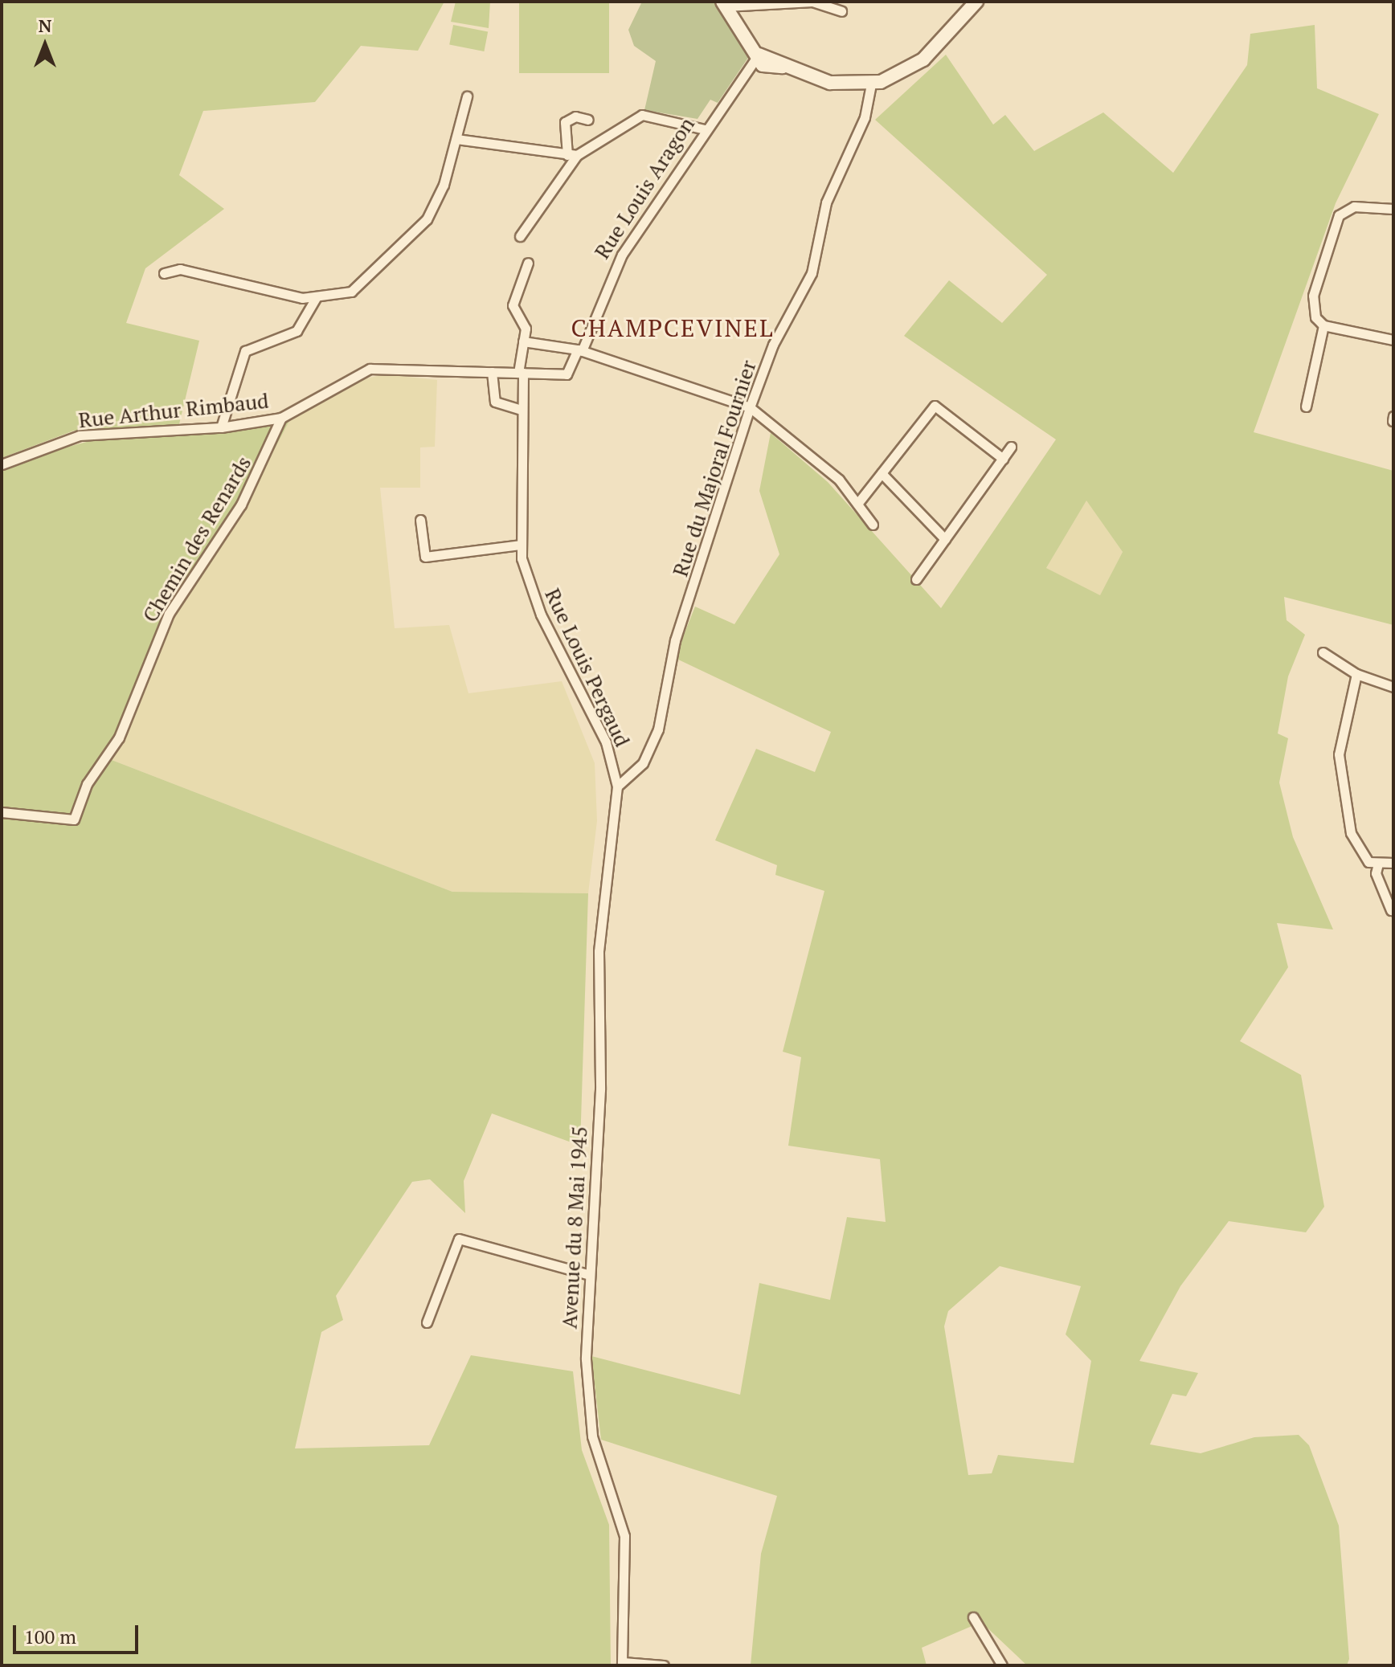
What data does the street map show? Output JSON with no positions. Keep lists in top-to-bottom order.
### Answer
{
  "streets": {
    "street": [
      "Rue Louis Aragon",
      "Rue Arthur Rimbaud",
      "Rue du Majoral Fournier",
      "Chemin des Renards",
      "Rue Louis Pergaud",
      "Avenue du 8 Mai 1945"
    ]
  },
  "crossings": [
    ["Rue Louis Aragon", "Rue Arthur Rimbaud"],
    ["Rue Arthur Rimbaud", "Chemin des Renards"],
    ["Rue Arthur Rimbaud", "Rue Louis Pergaud"],
    ["Rue du Majoral Fournier", "Rue Louis Pergaud"],
    ["Rue du Majoral Fournier", "Avenue du 8 Mai 1945"],
    ["Rue Louis Pergaud", "Avenue du 8 Mai 1945"]
  ],
  "districts": ["CHAMPCEVINEL"],
  "scale_bar": "100 m",
  "north": "top"
}
